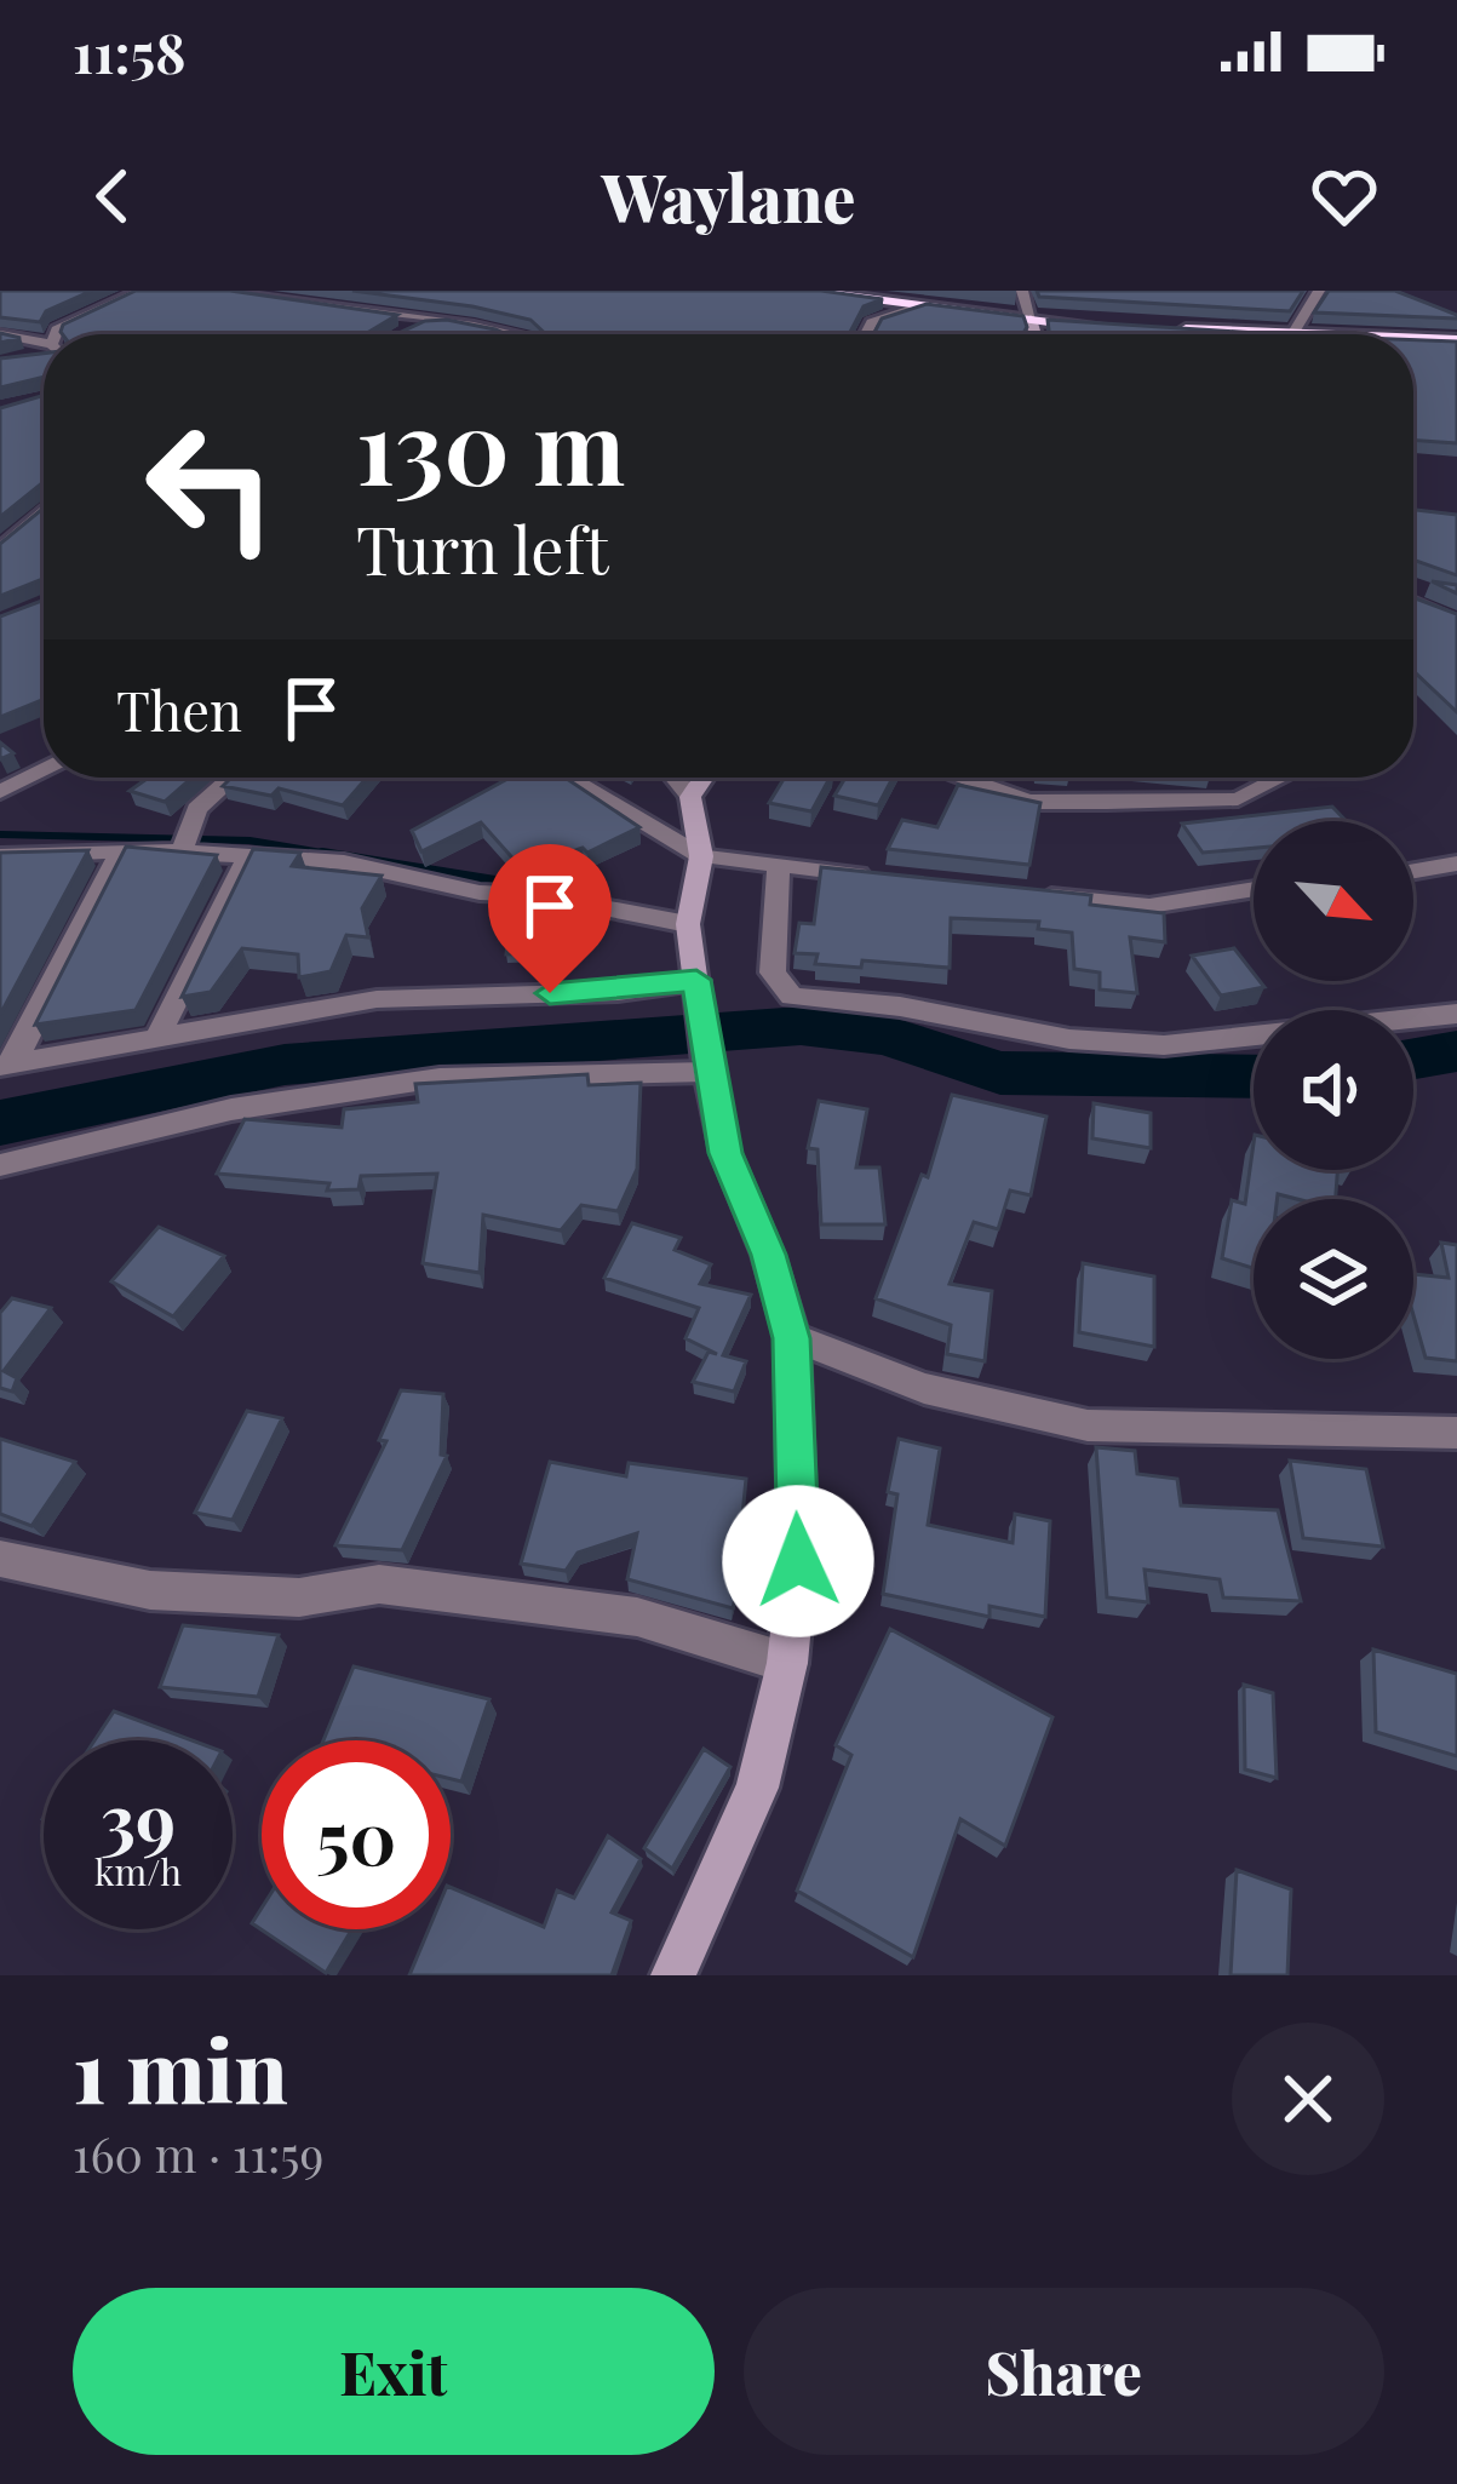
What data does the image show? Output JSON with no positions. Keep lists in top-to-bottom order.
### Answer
{
  "north": "bottom right",
  "page": {
    "status": "11:58",
    "header": "Waylane",
    "turn": ["130 m", "Turn left"],
    "then": "Then",
    "speed": "39 km/h",
    "limit": "50",
    "heading": ["1 min", "160 m · 11:59"],
    "buttons": ["Exit", "Share"]
  }
}
